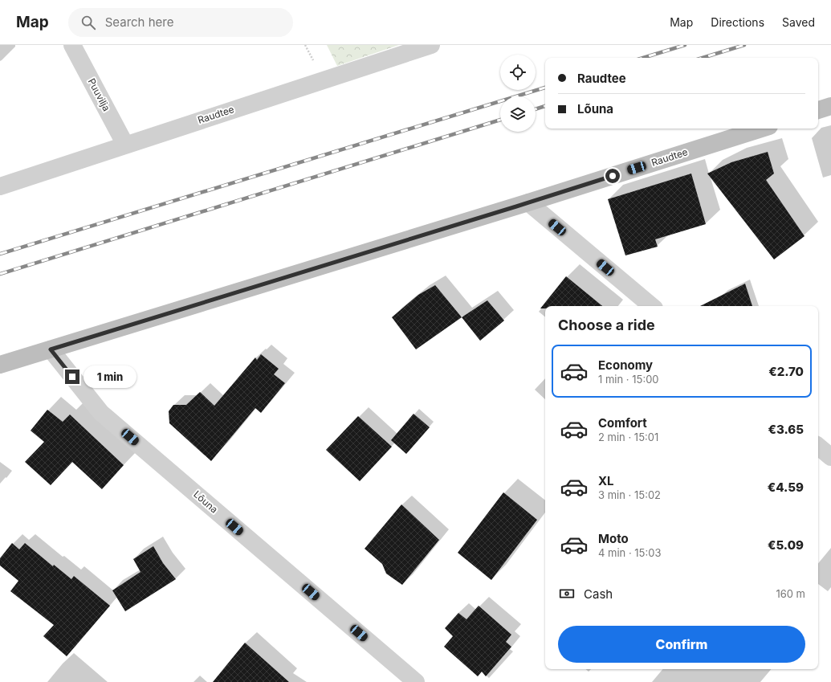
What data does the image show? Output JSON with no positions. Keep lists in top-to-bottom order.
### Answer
{
  "streets": {
    "street": ["Puuvilja", "Raudtee", "Lõuna"]
  },
  "crossings": [
    ["Puuvilja", "Raudtee"],
    ["Raudtee", "Lõuna"]
  ],
  "page": {
    "header": "Map",
    "search": "Search here",
    "nav": ["Map", "Directions", "Saved"],
    "banner": ["Raudtee", "Lõuna"],
    "heading": "Choose a ride",
    "list": [
      {
        "name": "Economy",
        "note": "1 min · 15:00",
        "value": "€2.70"
      },
      {
        "name": "Comfort",
        "note": "2 min · 15:01",
        "value": "€3.65"
      },
      {
        "name": "XL",
        "note": "3 min · 15:02",
        "value": "€4.59"
      },
      {
        "name": "Moto",
        "note": "4 min · 15:03",
        "value": "€5.09"
      }
    ],
    "bubble": "1 min",
    "pay": ["Cash", "160 m"],
    "buttons": "Confirm"
  }
}
